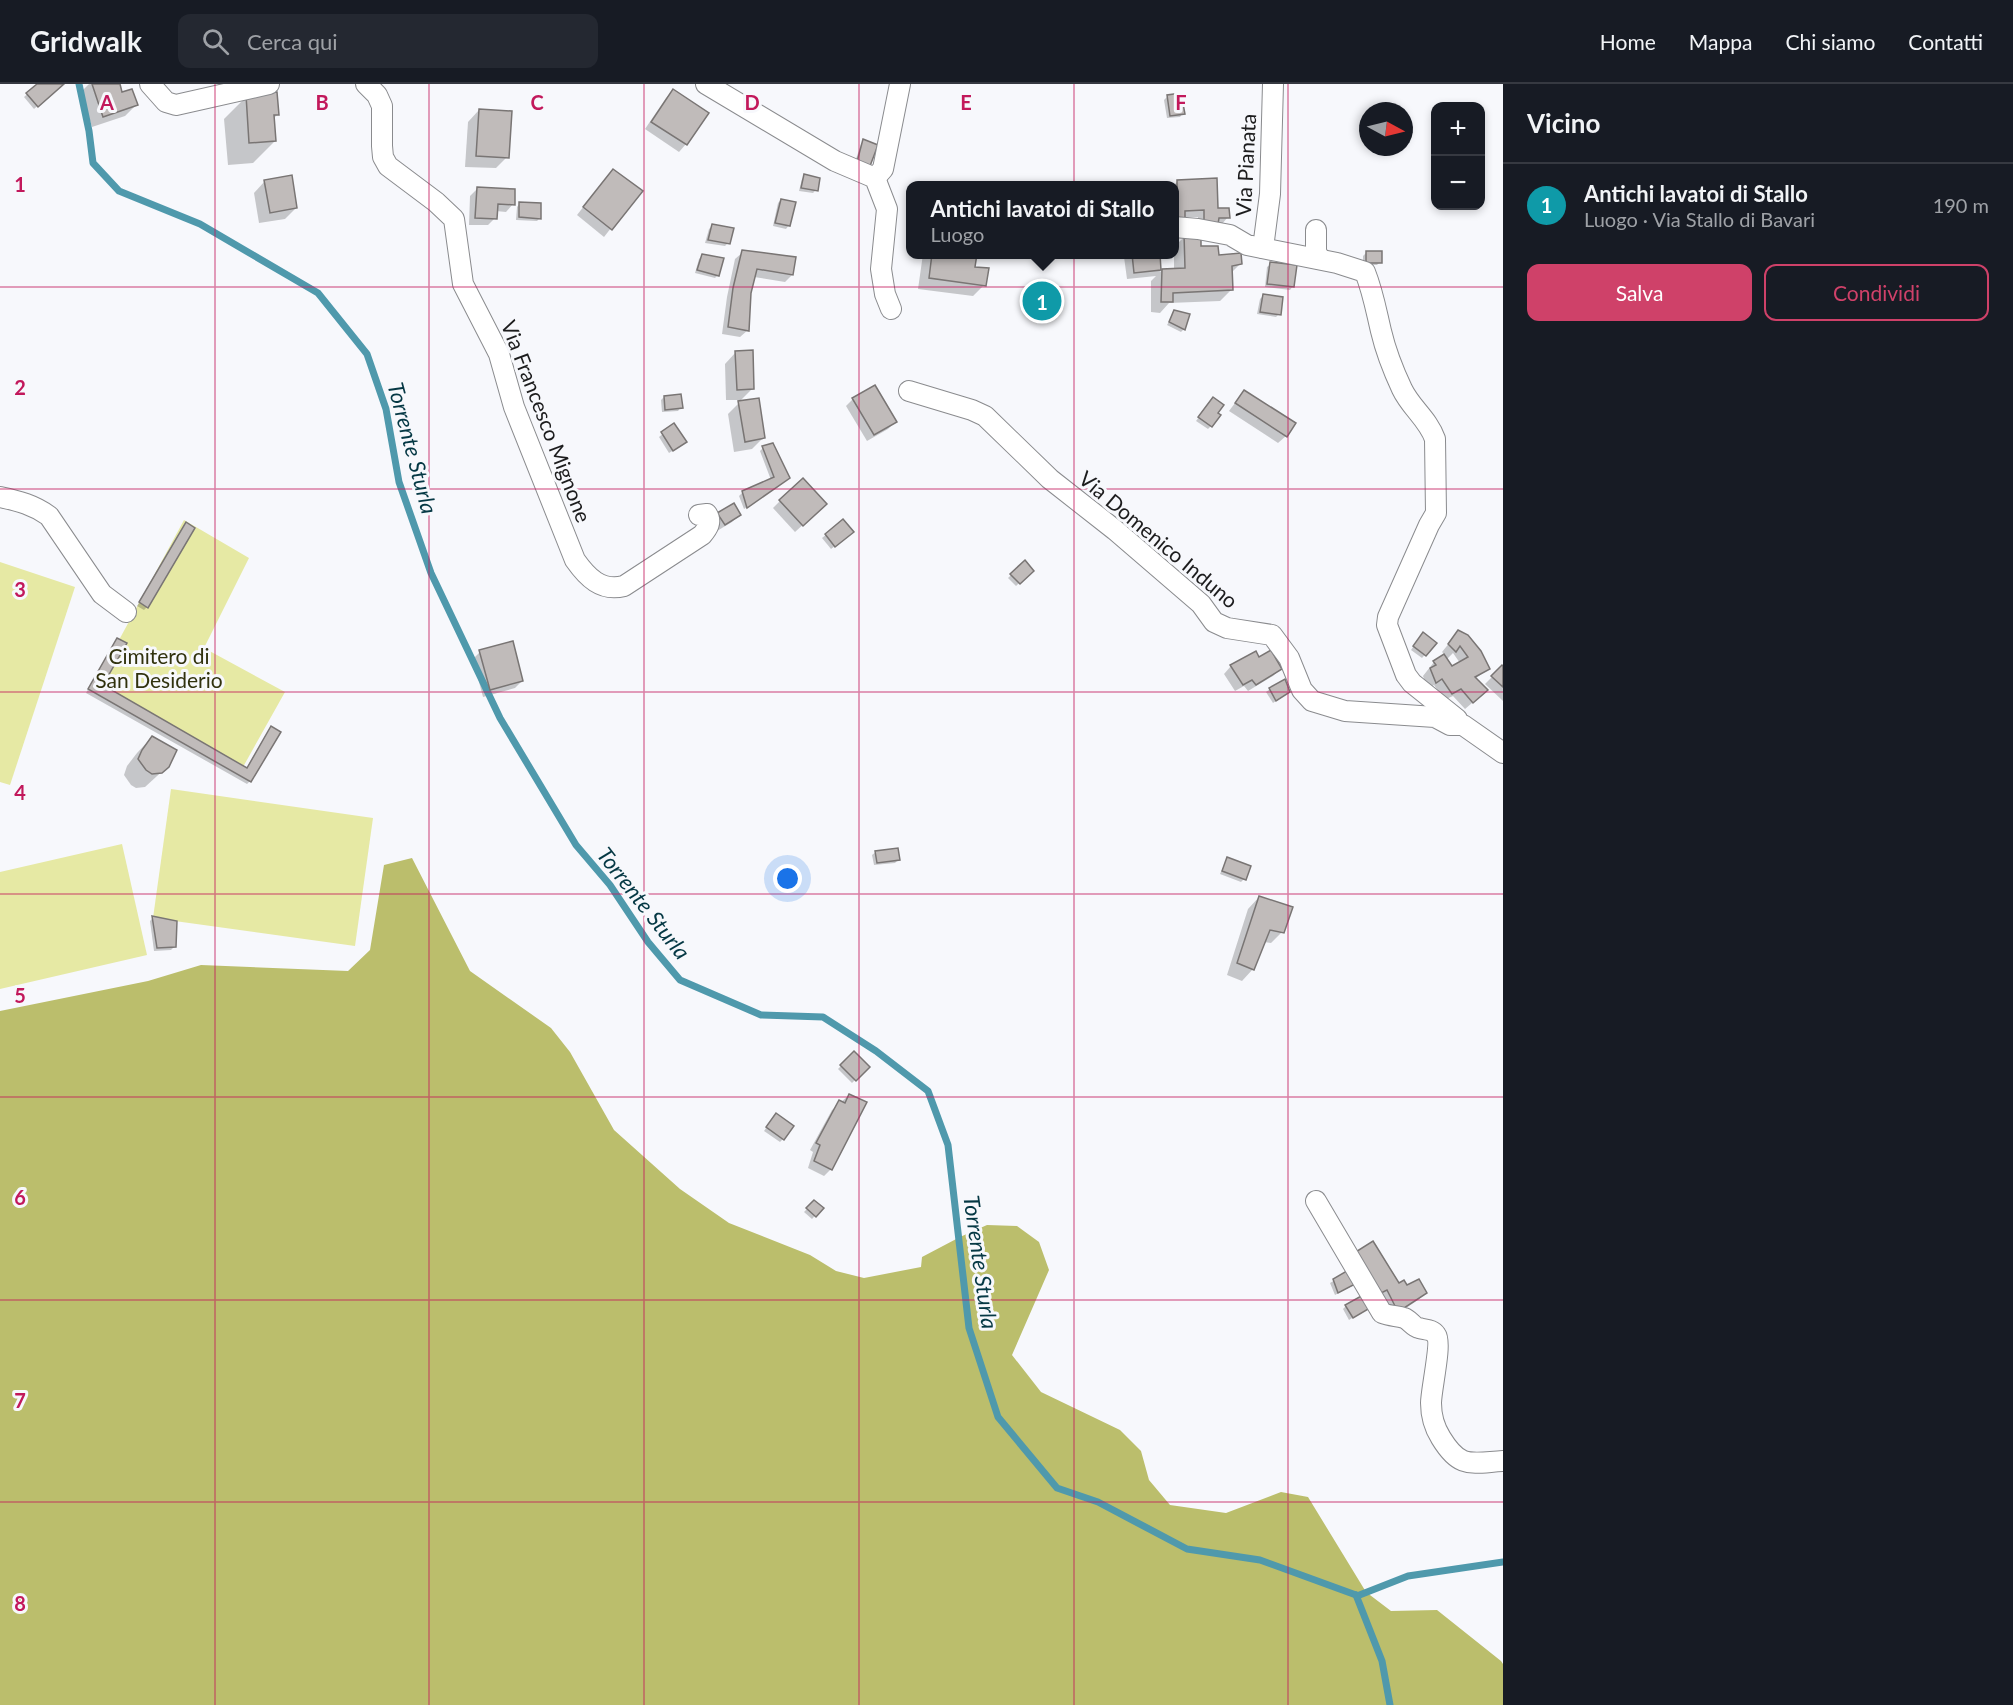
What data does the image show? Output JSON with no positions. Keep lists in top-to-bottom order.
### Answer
{
  "streets": {
    "street": ["Via Pianata", "Via Francesco Mignone", "Via Domenico Induno"]
  },
  "water": ["Torrente Sturla"],
  "parks": ["Cimitero di San Desiderio"],
  "north": "right",
  "page": {
    "header": "Gridwalk",
    "search": "Cerca qui",
    "nav": [
      "Home",
      "Mappa",
      "Chi siamo",
      "Contatti"
    ],
    "heading": "Vicino",
    "map_buttons": ["+", "−"],
    "list": [
      {
        "mark": "1",
        "name": "Antichi lavatoi di Stallo",
        "note": "Luogo · Via Stallo di Bavari",
        "value": "190 m"
      }
    ],
    "popup": ["Antichi lavatoi di Stallo", "Luogo"],
    "buttons": ["Salva", "Condividi"],
    "pins": "1"
  },
  "grid": {
    "columns": [
      "A",
      "B",
      "C",
      "D",
      "E",
      "F"
    ],
    "rows": [
      "1",
      "2",
      "3",
      "4",
      "5",
      "6",
      "7",
      "8"
    ]
  }
}
